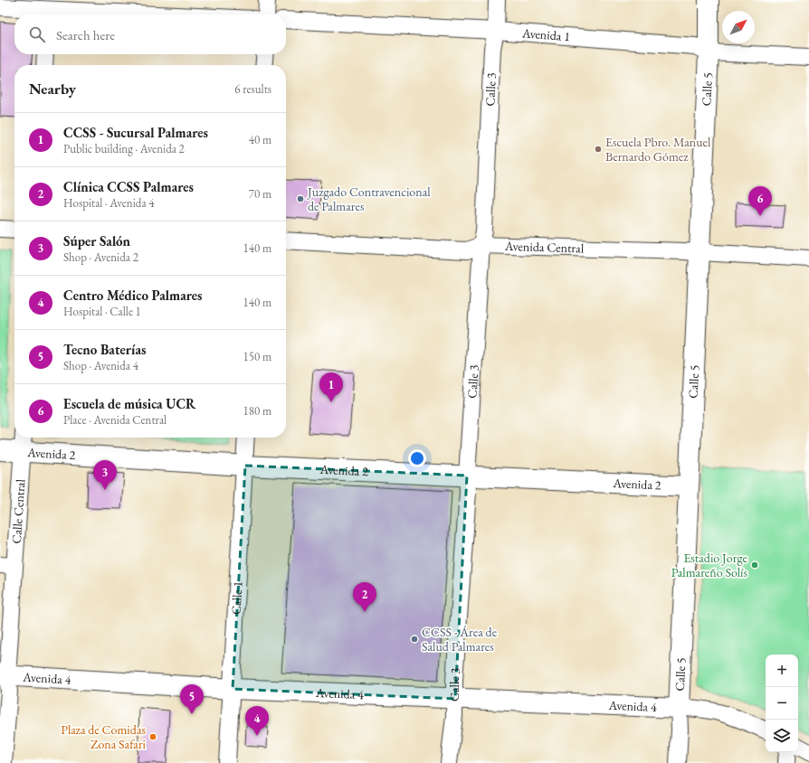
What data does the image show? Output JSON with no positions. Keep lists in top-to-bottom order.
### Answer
{
  "streets": {
    "main road": ["Calle 5", "Avenida 2", "Avenida 4"],
    "street": [
      "Avenida 1",
      "Calle 3",
      "Avenida Central",
      "Calle Central",
      "Calle 1"
    ]
  },
  "crossings": [
    ["Avenida 1", "Calle 5"],
    ["Avenida 1", "Calle 3"],
    ["Calle 5", "Avenida Central"],
    ["Calle 5", "Avenida 2"],
    ["Calle 5", "Avenida 4"],
    ["Calle 3", "Avenida Central"],
    ["Calle 3", "Avenida 2"],
    ["Calle 3", "Avenida 4"],
    ["Avenida 2", "Calle Central"],
    ["Avenida 2", "Calle 1"],
    ["Calle Central", "Avenida 4"],
    ["Calle 1", "Avenida 4"]
  ],
  "places": [
    "Escuela Pbro. Manuel Bernardo Gómez",
    "Juzgado Contravencional de Palmares",
    "Estadio Jorge Palmareño Solís",
    "CCSS - Área de Salud Palmares",
    "Plaza de Comidas Zona Safari"
  ],
  "north": "top right",
  "page": {
    "search": "Search here",
    "heading": ["Nearby", "6 results"],
    "list": [
      {
        "mark": "1",
        "name": "CCSS - Sucursal Palmares",
        "note": "Public building · Avenida 2",
        "value": "40 m"
      },
      {
        "mark": "2",
        "name": "Clínica CCSS Palmares",
        "note": "Hospital · Avenida 4",
        "value": "70 m"
      },
      {
        "mark": "3",
        "name": "Súper Salón",
        "note": "Shop · Avenida 2",
        "value": "140 m"
      },
      {
        "mark": "4",
        "name": "Centro Médico Palmares",
        "note": "Hospital · Calle 1",
        "value": "140 m"
      },
      {
        "mark": "5",
        "name": "Tecno Baterías",
        "note": "Shop · Avenida 4",
        "value": "150 m"
      },
      {
        "mark": "6",
        "name": "Escuela de música UCR",
        "note": "Place · Avenida Central",
        "value": "180 m"
      }
    ],
    "pins": [
      "6",
      "1",
      "3",
      "2",
      "5",
      "4"
    ],
    "map_buttons": ["+", "−"]
  }
}
